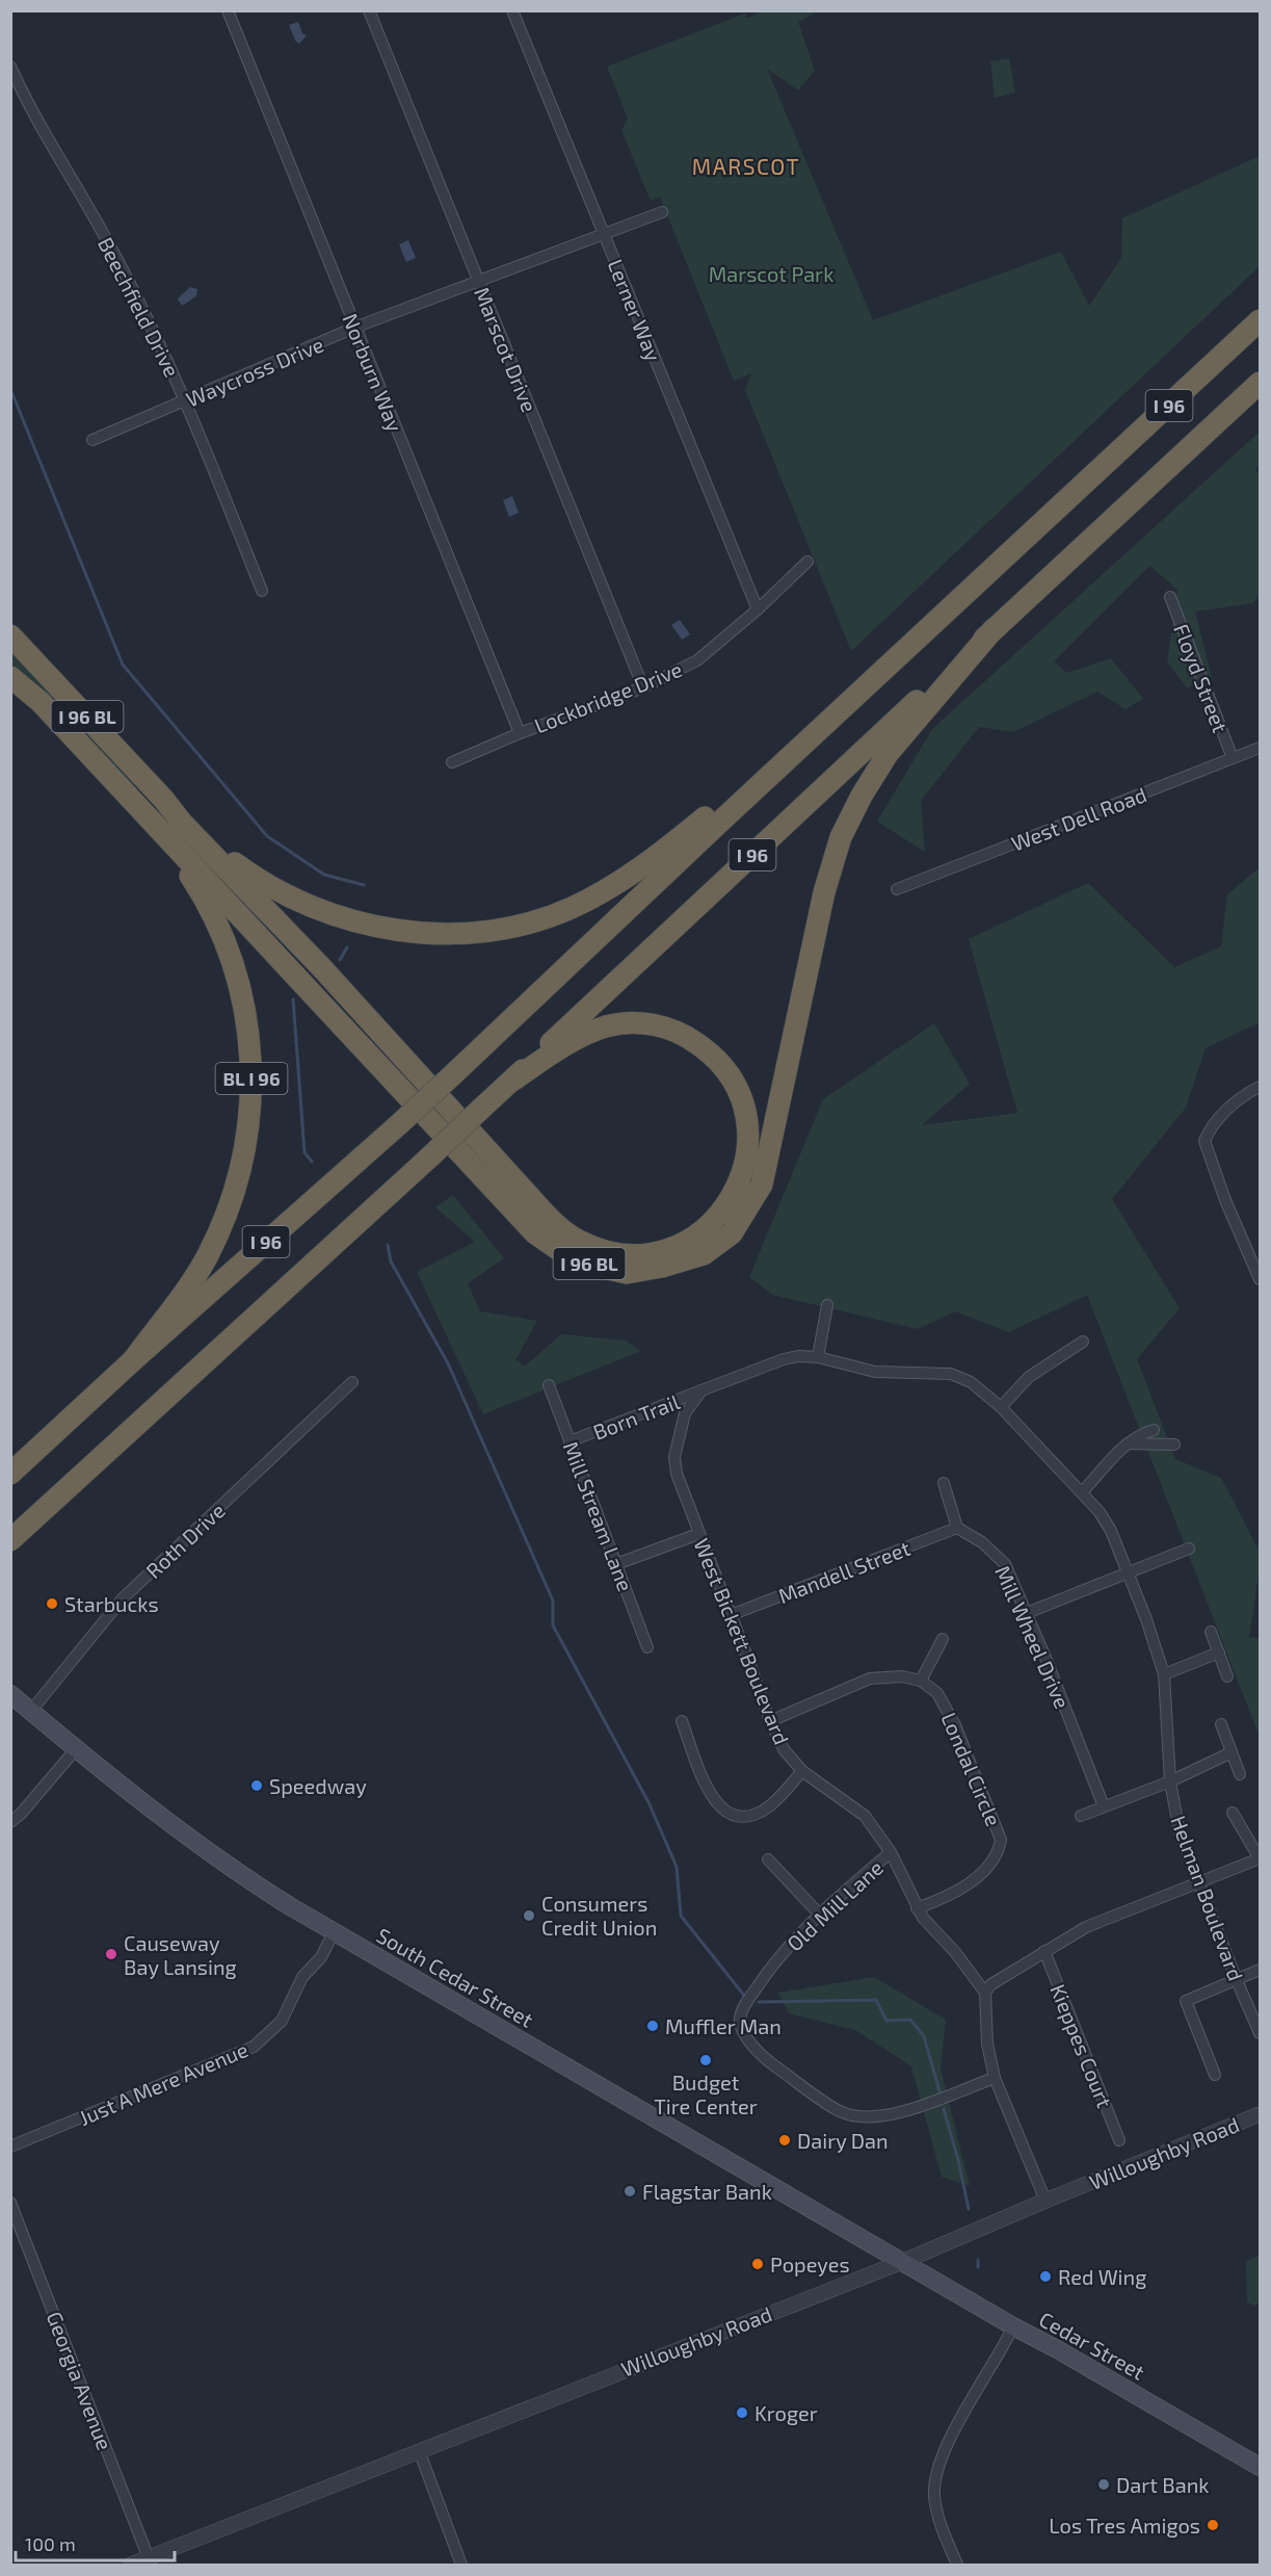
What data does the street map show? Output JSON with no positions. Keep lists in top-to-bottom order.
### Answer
{
  "streets": {
    "highway": ["I 96", "I 96 BL", "BL I 96"],
    "main road": ["South Cedar Street", "Cedar Street"],
    "street": [
      "Beechfield Drive",
      "Lerner Way",
      "Marscot Drive",
      "Waycross Drive",
      "Norburn Way",
      "Floyd Street",
      "Lockbridge Drive",
      "West Dell Road",
      "Born Trail",
      "Mill Stream Lane",
      "Roth Drive",
      "Mandell Street",
      "Mill Wheel Drive",
      "West Bickett Boulevard",
      "Londal Circle",
      "Helman Boulevard",
      "Old Mill Lane",
      "Kieppes Court",
      "Just A Mere Avenue",
      "Willoughby Road",
      "Georgia Avenue"
    ]
  },
  "crossings": [
    ["Beechfield Drive", "Waycross Drive"],
    ["Lerner Way", "Waycross Drive"],
    ["Lerner Way", "Lockbridge Drive"],
    ["Marscot Drive", "Waycross Drive"],
    ["Marscot Drive", "Lockbridge Drive"],
    ["Waycross Drive", "Norburn Way"],
    ["Norburn Way", "Lockbridge Drive"],
    ["I 96", "I 96 BL"],
    ["I 96", "BL I 96"],
    ["Floyd Street", "West Dell Road"],
    ["I 96 BL", "BL I 96"],
    ["Born Trail", "Mill Stream Lane"],
    ["Born Trail", "West Bickett Boulevard"],
    ["Roth Drive", "South Cedar Street"],
    ["Mandell Street", "Mill Wheel Drive"],
    ["Mandell Street", "West Bickett Boulevard"],
    ["West Bickett Boulevard", "Londal Circle"],
    ["West Bickett Boulevard", "Old Mill Lane"],
    ["South Cedar Street", "Just A Mere Avenue"],
    ["South Cedar Street", "Willoughby Road"],
    ["South Cedar Street", "Cedar Street"],
    ["Willoughby Road", "Cedar Street"],
    ["Willoughby Road", "Georgia Avenue"]
  ],
  "districts": ["MARSCOT"],
  "parks": ["Marscot Park"],
  "places": [
    "Starbucks",
    "Speedway",
    "Consumers Credit Union",
    "Causeway Bay Lansing",
    "Muffler Man",
    "Budget Tire Center",
    "Dairy Dan",
    "Flagstar Bank",
    "Popeyes",
    "Red Wing",
    "Kroger",
    "Dart Bank",
    "Los Tres Amigos"
  ],
  "scale_bar": "100 m"
}
